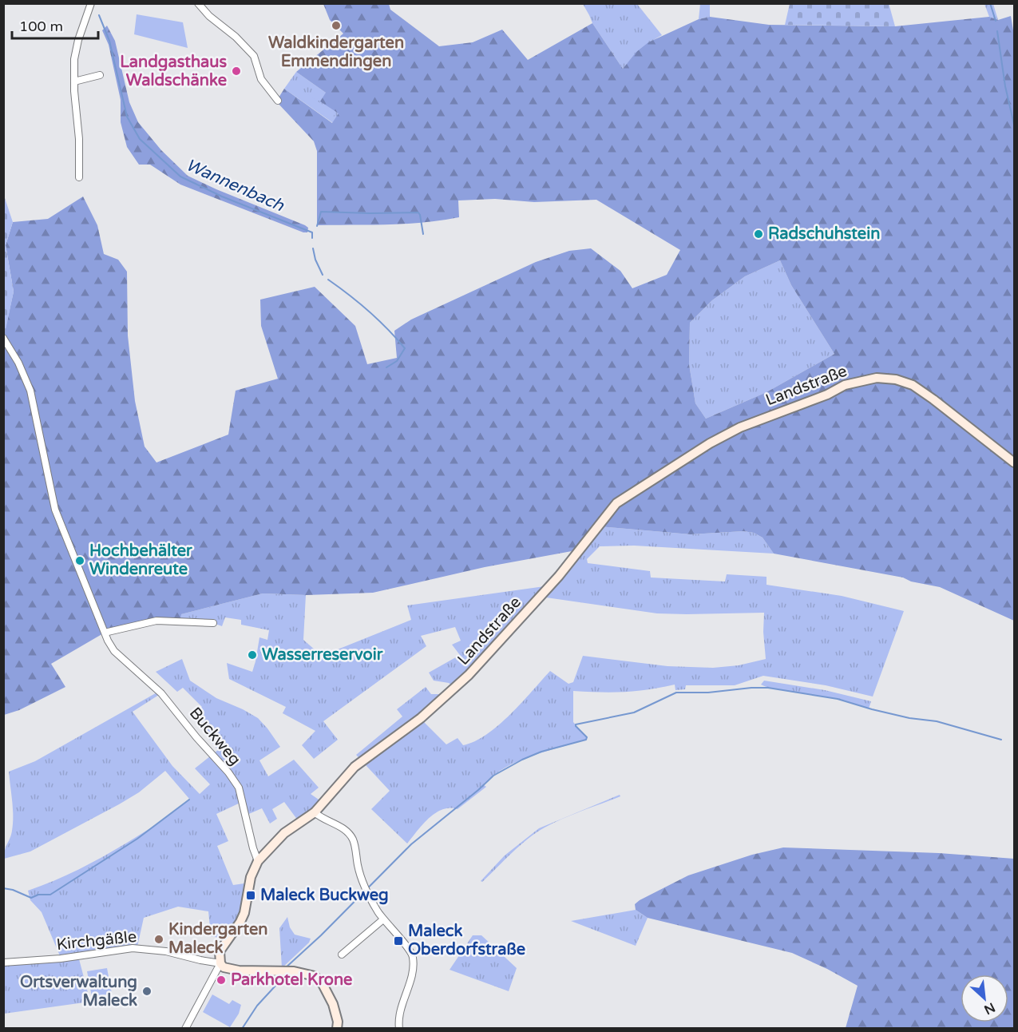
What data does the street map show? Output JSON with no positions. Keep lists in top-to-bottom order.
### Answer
{
  "streets": {
    "street": ["Landstraße", "Buckweg", "Kirchgäßle"]
  },
  "crossings": [
    ["Landstraße", "Buckweg"],
    ["Landstraße", "Kirchgäßle"]
  ],
  "water": ["Wannenbach"],
  "places": {
    "other": [
      "Waldkindergarten Emmendingen",
      "Landgasthaus Waldschänke",
      "Radschuhstein",
      "Hochbehälter Windenreute",
      "Wasserreservoir",
      "Kindergarten Maleck",
      "Parkhotel Krone",
      "Ortsverwaltung Maleck"
    ],
    "transit": ["Maleck Buckweg", "Maleck Oberdorfstraße"]
  },
  "scale_bar": "100 m",
  "north": "bottom right"
}
